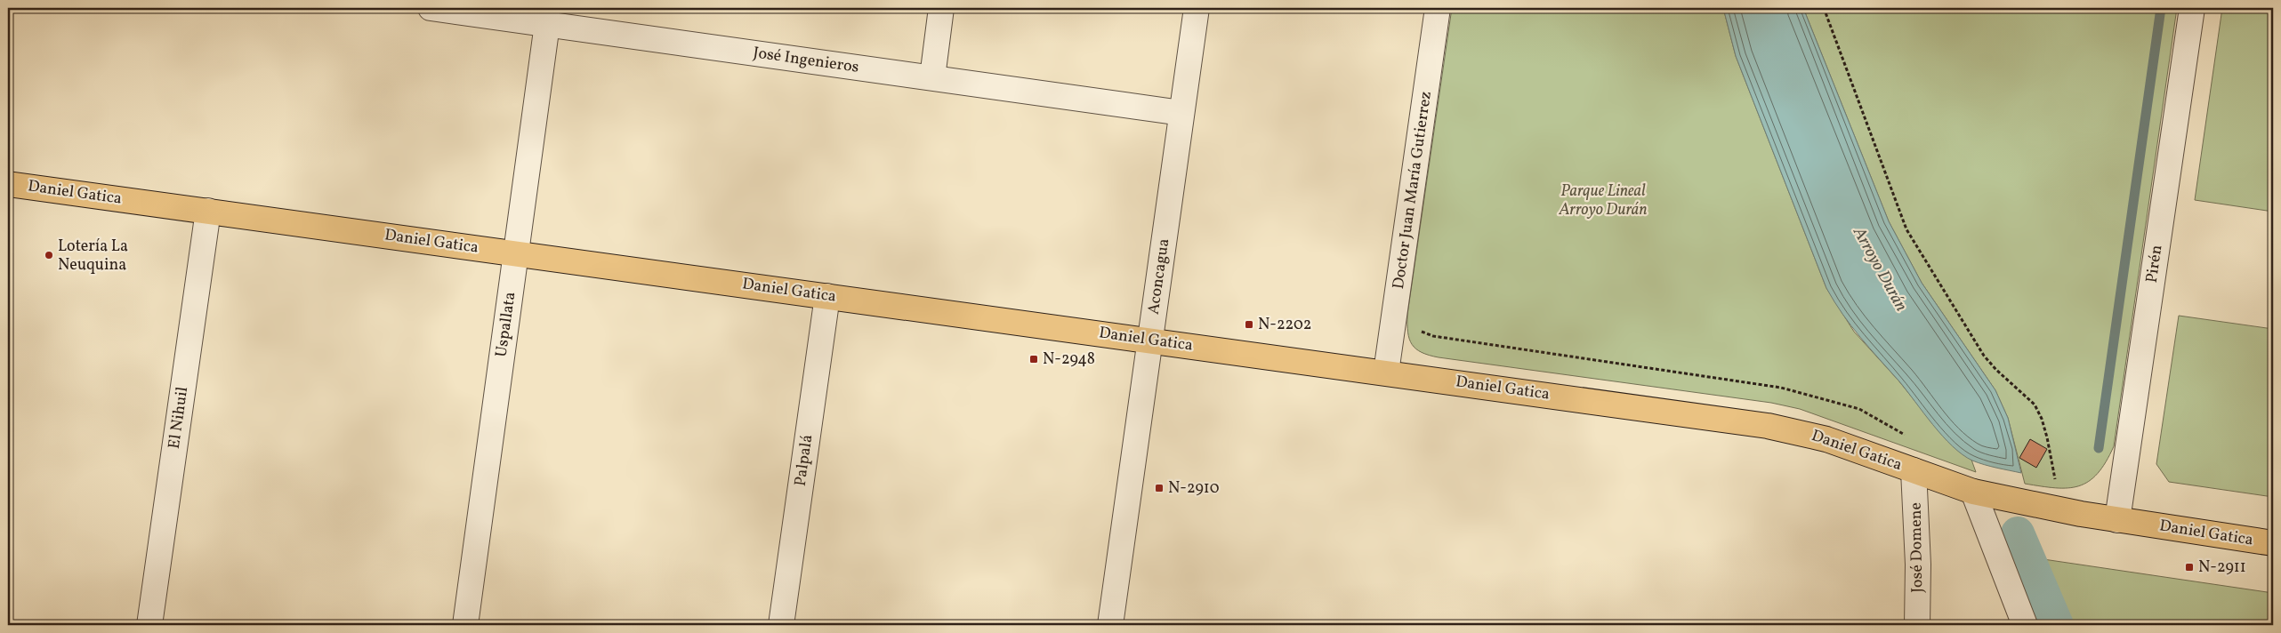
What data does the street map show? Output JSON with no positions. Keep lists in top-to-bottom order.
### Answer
{
  "streets": {
    "main road": ["Daniel Gatica"],
    "street": [
      "José Ingenieros",
      "Doctor Juan María Gutierrez",
      "Pirén",
      "Aconcagua",
      "Uspallata",
      "El Nihuil",
      "Palpalá",
      "José Domene"
    ]
  },
  "crossings": [
    ["José Ingenieros", "Aconcagua"],
    ["José Ingenieros", "Uspallata"],
    ["Doctor Juan María Gutierrez", "Daniel Gatica"],
    ["Daniel Gatica", "Pirén"],
    ["Daniel Gatica", "Aconcagua"],
    ["Daniel Gatica", "Uspallata"],
    ["Daniel Gatica", "El Nihuil"],
    ["Daniel Gatica", "Palpalá"],
    ["Daniel Gatica", "José Domene"]
  ],
  "water": ["Arroyo Durán"],
  "parks": ["Parque Lineal Arroyo Durán"],
  "places": {
    "other": ["Lotería La Neuquina"],
    "transit": [
      "N-2202",
      "N-2948",
      "N-2910",
      "N-2911"
    ]
  }
}
